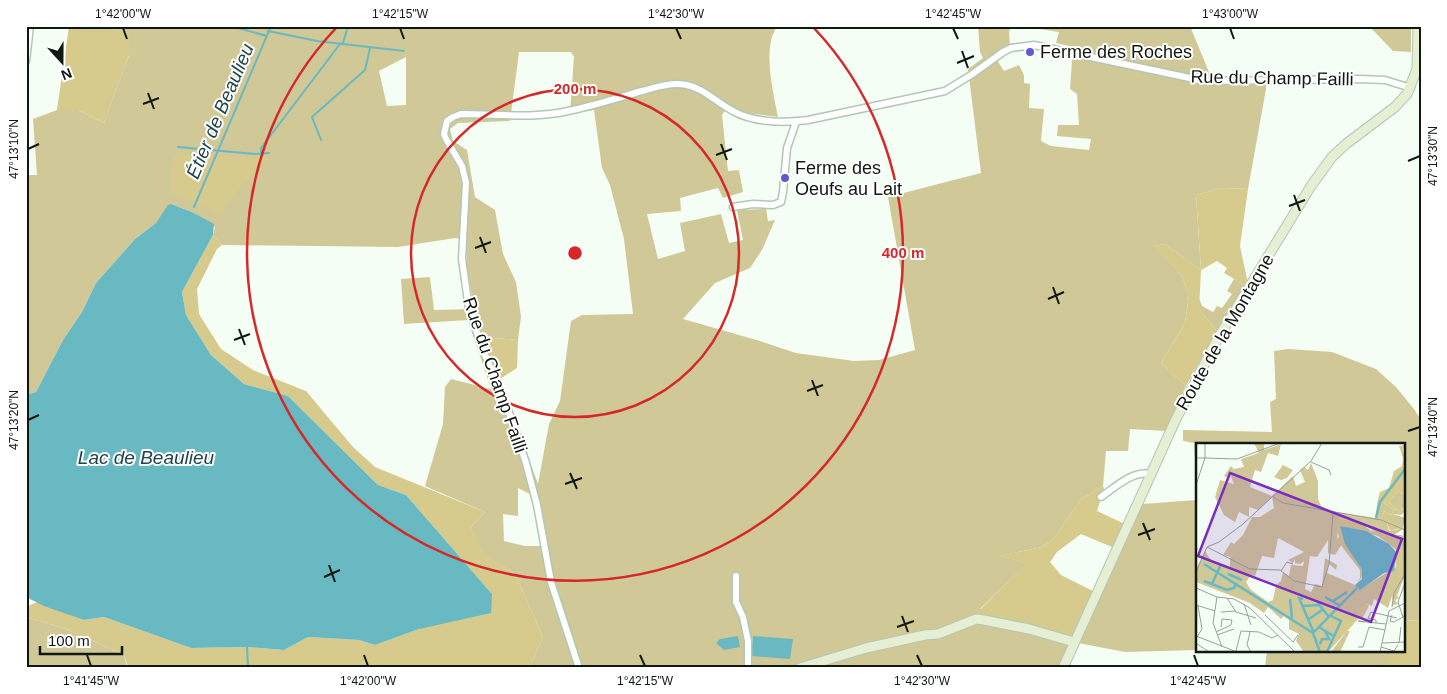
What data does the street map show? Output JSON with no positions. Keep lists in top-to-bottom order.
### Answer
{
  "streets": {
    "street": ["Rue du Champ Failli", "Route de la Montagne"]
  },
  "crossings": [
    ["Rue du Champ Failli", "Route de la Montagne"]
  ],
  "water": ["Étier de Beaulieu", "Lac de Beaulieu"],
  "places": ["Ferme des Roches", "Ferme des Oeufs au Lait"],
  "scale_bar": "100 m",
  "north": "bottom",
  "coordinates": [
    "1°42'00\"W",
    "1°42'15\"W",
    "1°42'30\"W",
    "1°42'45\"W",
    "1°43'00\"W",
    "47°13'10\"N",
    "47°13'30\"N",
    "47°13'20\"N",
    "47°13'40\"N",
    "1°41'45\"W"
  ],
  "rings": ["200 m", "400 m"]
}
